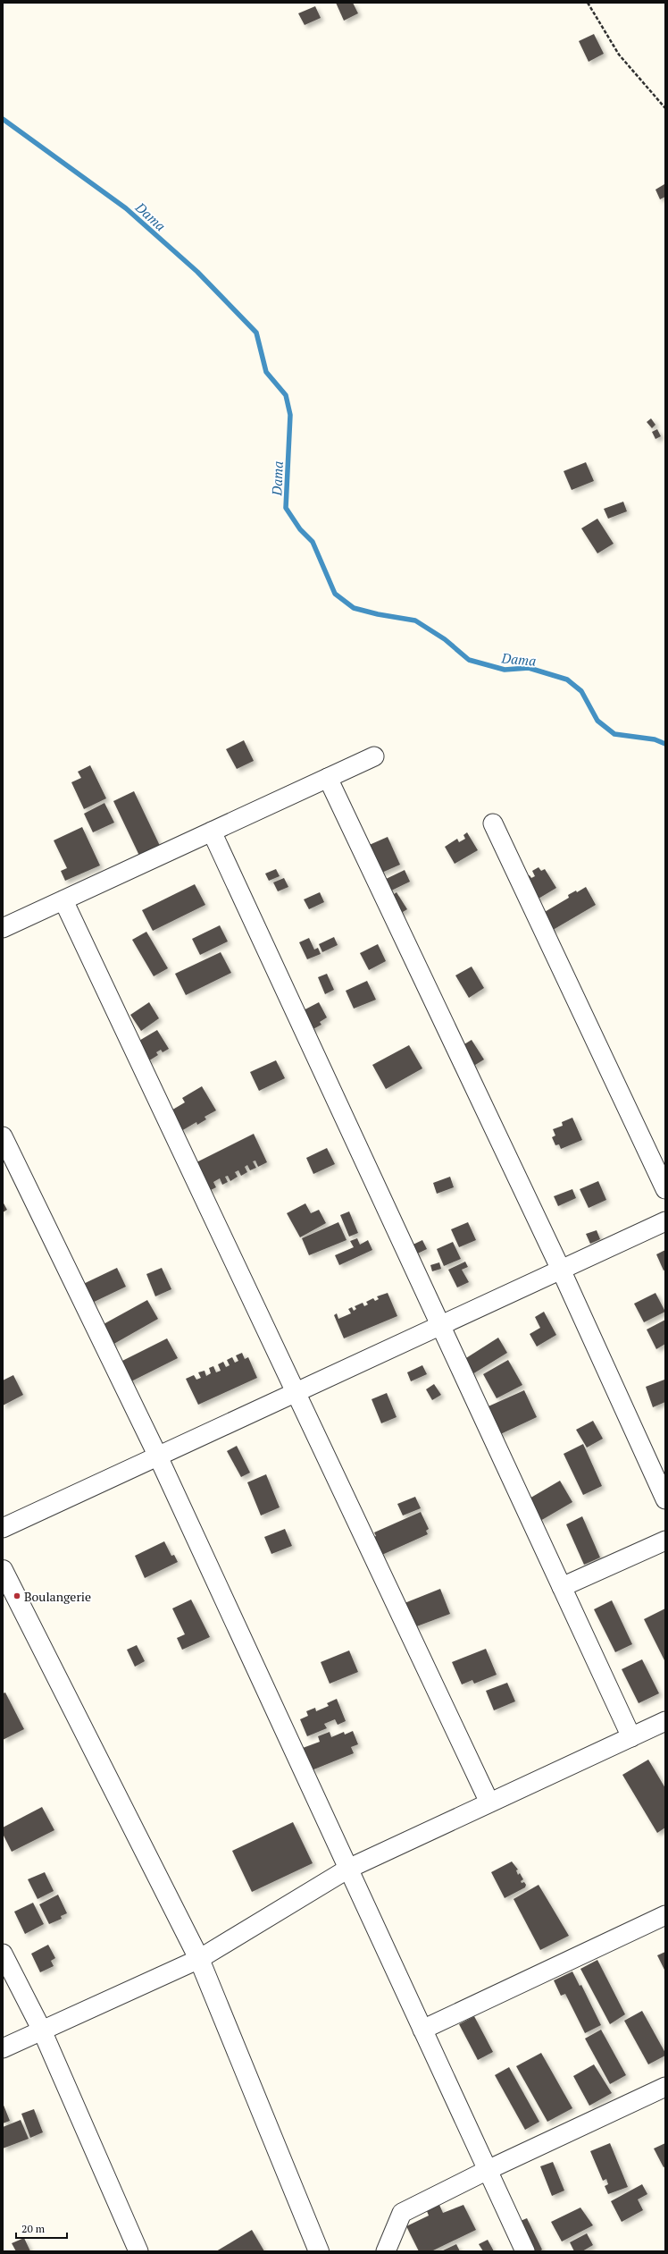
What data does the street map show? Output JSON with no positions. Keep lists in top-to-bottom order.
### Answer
{
  "water": ["Dama"],
  "places": ["Boulangerie"],
  "scale_bar": "20 m"
}
